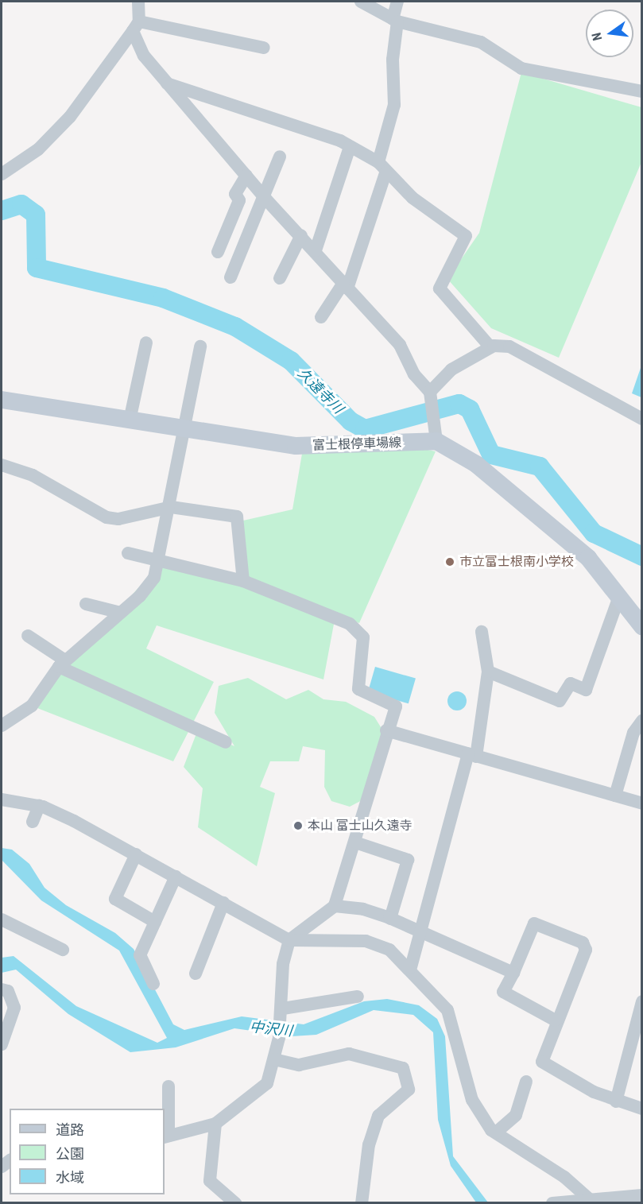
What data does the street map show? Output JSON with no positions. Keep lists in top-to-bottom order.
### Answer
{
  "streets": {
    "main road": ["富士根停車場線"]
  },
  "water": ["久遠寺川", "中沢川"],
  "places": ["市立富士根南小学校", "本山 富士山久遠寺"],
  "legend": ["道路", "公園", "水域"],
  "north": "left"
}
